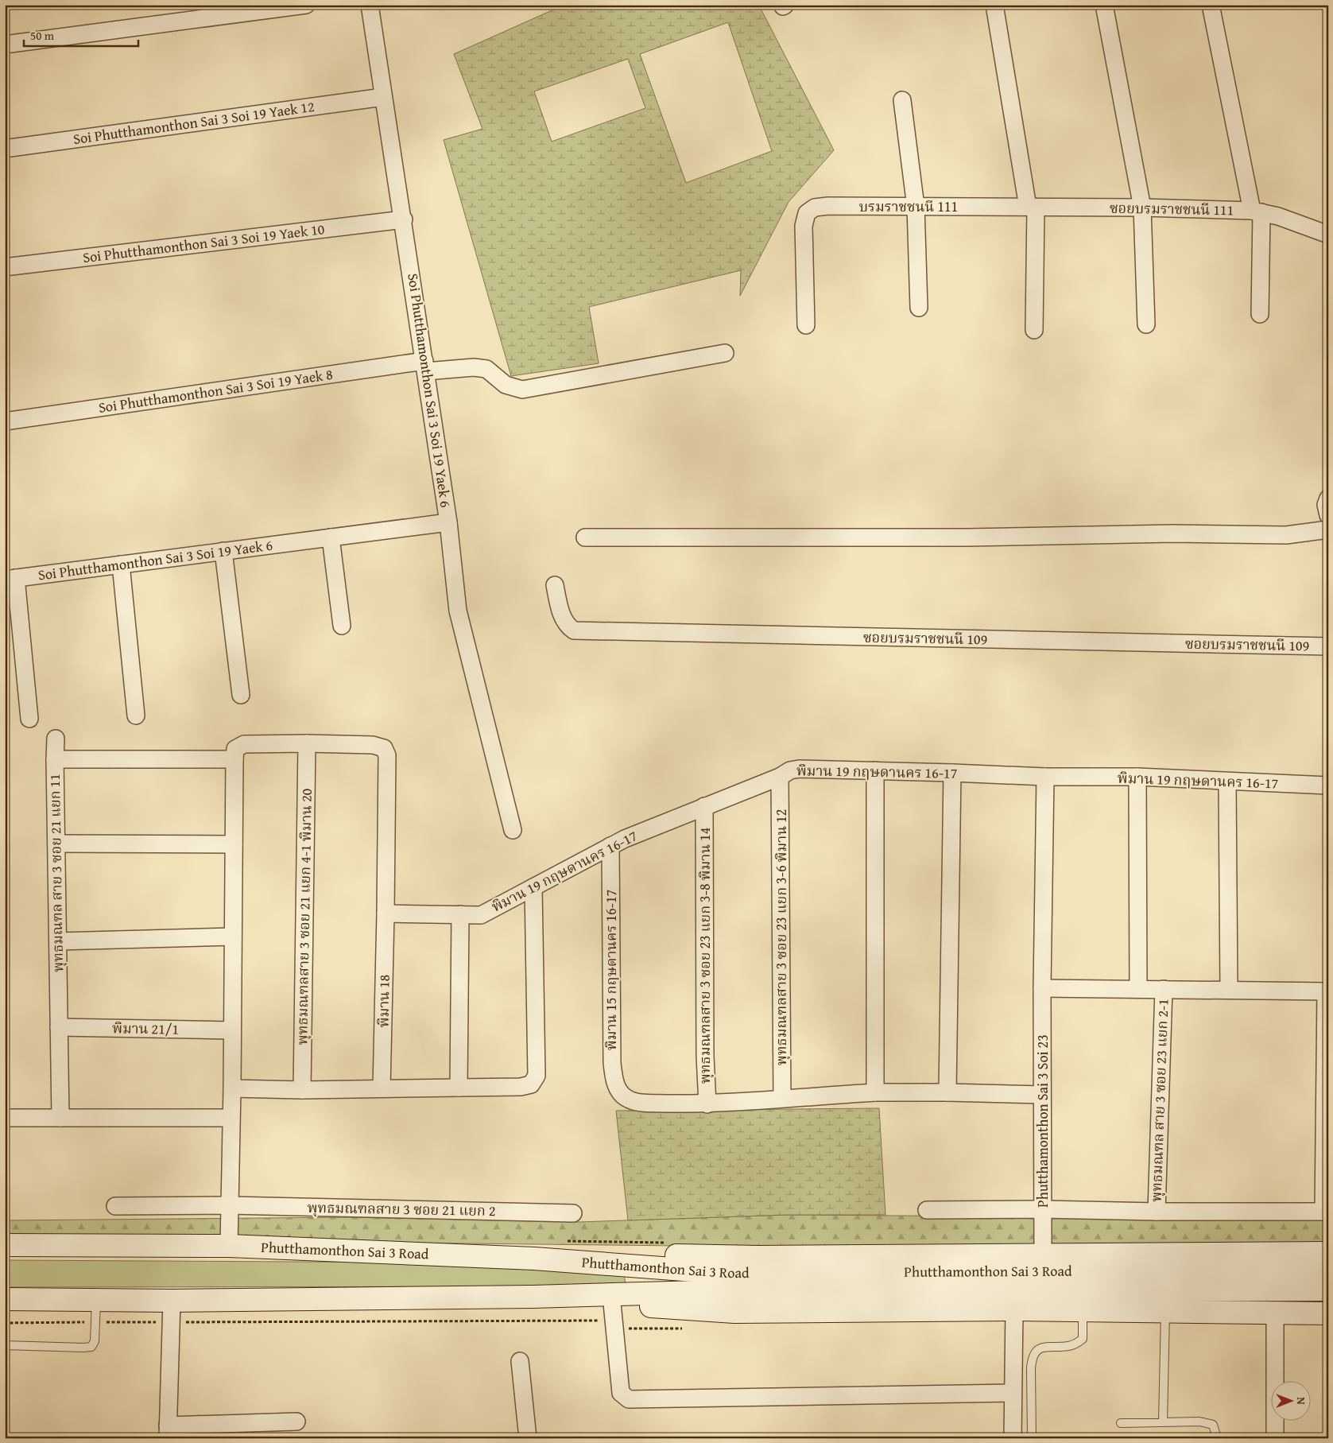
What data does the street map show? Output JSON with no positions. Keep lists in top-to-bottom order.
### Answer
{
  "streets": {
    "main road": ["Phutthamonthon Sai 3 Road"],
    "street": [
      "Soi Phutthamonthon Sai 3 Soi 19 Yaek 12",
      "บรมราชชนนี 111",
      "ซอยบรมราชชนนี 111",
      "Soi Phutthamonthon Sai 3 Soi 19 Yaek 10",
      "Soi Phutthamonthon Sai 3 Soi 19 Yaek 6",
      "Soi Phutthamonthon Sai 3 Soi 19 Yaek 8",
      "ซอยบรมราชชนนี 109",
      "พิมาน 19 กฤษดานคร 16-17",
      "พุทธมณฑล สาย 3 ซอย 21 แยก 11",
      "พุทธมณฑลสาย 3 ซอย 21 แยก 4-1 พิมาน 20",
      "พุทธมณฑลสาย 3 ซอย 23 แยก 3-6 พิมาน 12",
      "พุทธมณฑลสาย 3 ซอย 23 แยก 3-8 พิมาน 14",
      "พิมาน 15 กฤษดานคร 16-17",
      "พิมาน 18",
      "พิมาน 21/1",
      "พุทธมณฑล สาย 3 ซอย 23 แยก 2-1",
      "Phutthamonthon Sai 3 Soi 23",
      "พุทธมณฑลสาย 3 ซอย 21 แยก 2"
    ]
  },
  "crossings": [
    ["Soi Phutthamonthon Sai 3 Soi 19 Yaek 12", "Soi Phutthamonthon Sai 3 Soi 19 Yaek 6"],
    ["บรมราชชนนี 111", "ซอยบรมราชชนนี 111"],
    ["Soi Phutthamonthon Sai 3 Soi 19 Yaek 10", "Soi Phutthamonthon Sai 3 Soi 19 Yaek 6"],
    ["Soi Phutthamonthon Sai 3 Soi 19 Yaek 6", "Soi Phutthamonthon Sai 3 Soi 19 Yaek 8"],
    ["พิมาน 19 กฤษดานคร 16-17", "พุทธมณฑลสาย 3 ซอย 23 แยก 3-6 พิมาน 12"],
    ["พิมาน 19 กฤษดานคร 16-17", "พุทธมณฑลสาย 3 ซอย 23 แยก 3-8 พิมาน 14"],
    ["พิมาน 19 กฤษดานคร 16-17", "พิมาน 15 กฤษดานคร 16-17"],
    ["พิมาน 19 กฤษดานคร 16-17", "พิมาน 18"],
    ["พิมาน 19 กฤษดานคร 16-17", "Phutthamonthon Sai 3 Soi 23"],
    ["พุทธมณฑล สาย 3 ซอย 21 แยก 11", "พิมาน 21/1"],
    ["พุทธมณฑลสาย 3 ซอย 21 แยก 4-1 พิมาน 20", "พิมาน 18"],
    ["พุทธมณฑลสาย 3 ซอย 23 แยก 3-8 พิมาน 14", "พิมาน 15 กฤษดานคร 16-17"]
  ],
  "scale_bar": "50 m",
  "north": "right"
}
